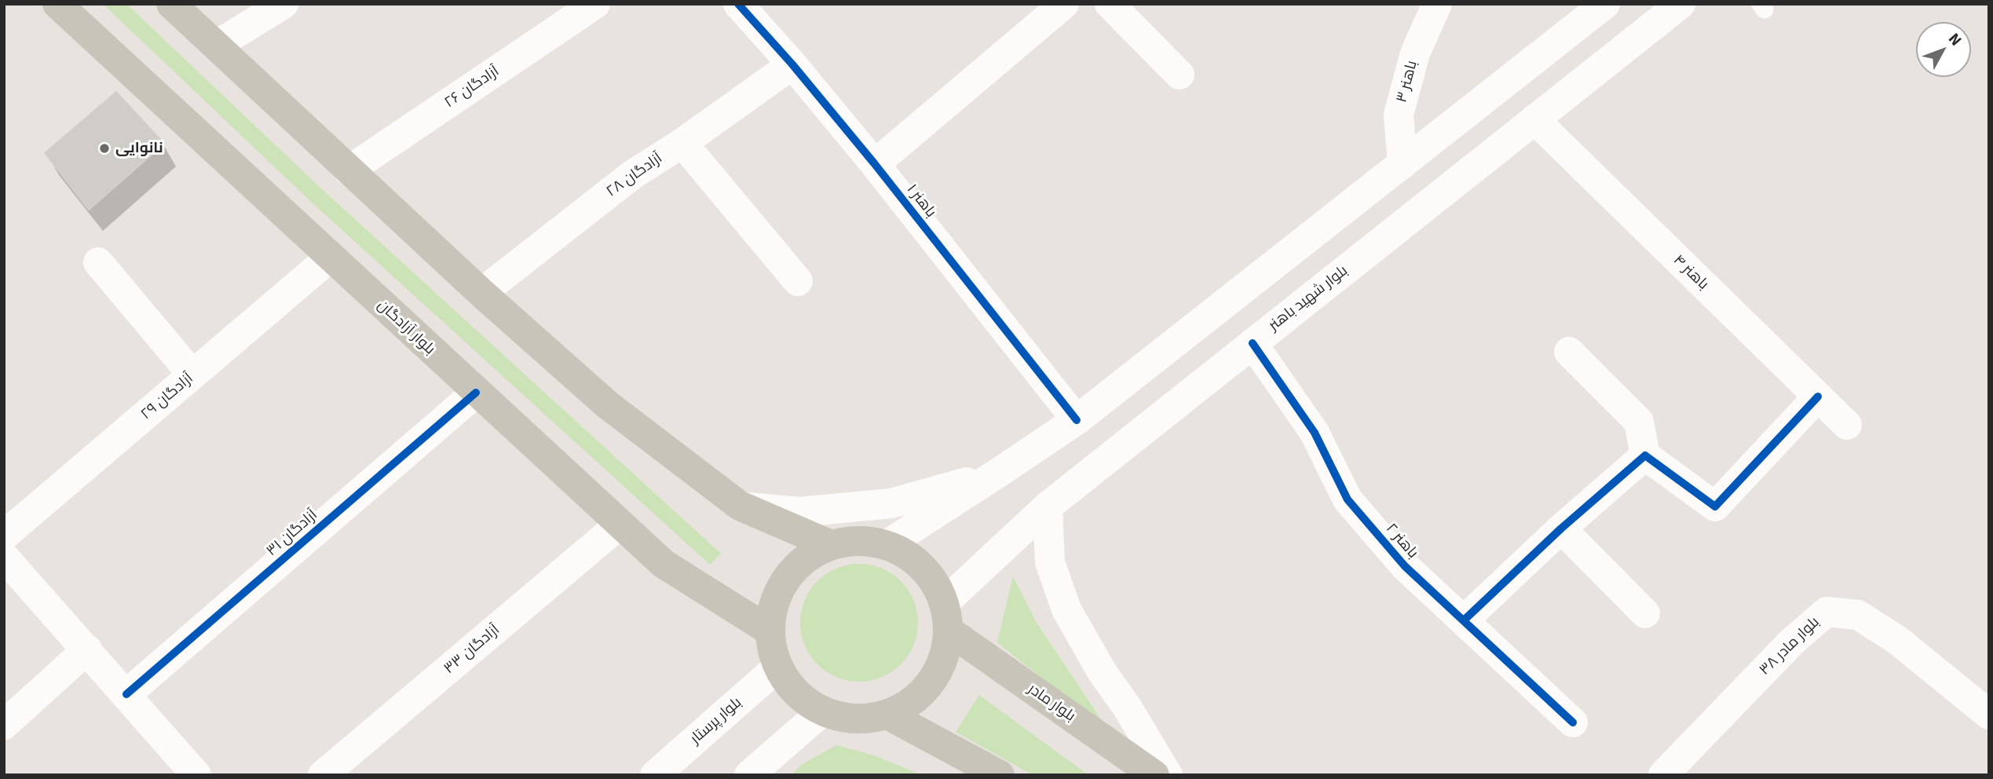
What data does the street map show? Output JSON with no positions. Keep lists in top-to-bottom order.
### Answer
{
  "streets": {
    "main road": ["بلوار آزادگان", "بلوار مادر"],
    "street": [
      "باهنر ۳",
      "آزادگان ۲۶",
      "آزادگان ۲۸",
      "باهنر ۱",
      "باهنر ۴",
      "بلوار شهید باهنر",
      "آزادگان ۲۹",
      "آزادگان ۳۱",
      "باهنر ۲",
      "بلوار مادر ۳۸",
      "آزادگان ۳۳",
      "بلوار پرستار"
    ]
  },
  "crossings": [
    ["آزادگان ۲۸", "باهنر ۱"],
    ["باهنر ۴", "بلوار شهید باهنر"],
    ["بلوار شهید باهنر", "بلوار آزادگان"],
    ["بلوار شهید باهنر", "باهنر ۲"],
    ["بلوار شهید باهنر", "بلوار مادر"],
    ["بلوار شهید باهنر", "بلوار پرستار"],
    ["بلوار آزادگان", "آزادگان ۲۹"],
    ["بلوار آزادگان", "آزادگان ۳۱"],
    ["بلوار آزادگان", "آزادگان ۳۳"],
    ["بلوار آزادگان", "بلوار مادر"],
    ["بلوار آزادگان", "بلوار پرستار"],
    ["بلوار مادر", "بلوار پرستار"]
  ],
  "places": ["نانوایی"],
  "north": "top right"
}
